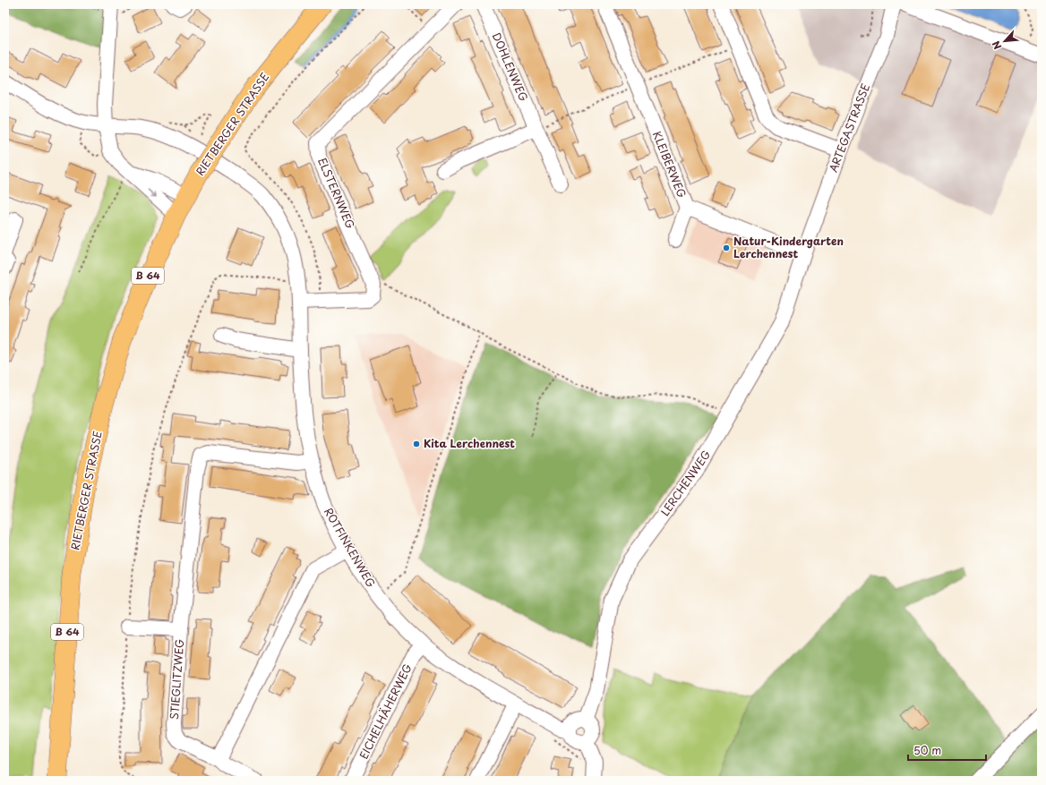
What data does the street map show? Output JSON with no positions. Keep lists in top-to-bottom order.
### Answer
{
  "streets": {
    "main road": ["RIETBERGER STRASSE", "B 64"],
    "street": [
      "DOHLENWEG",
      "ARTEGASTRASSE",
      "KLEIBERWEG",
      "ELSTERNWEG",
      "LERCHENWEG",
      "ROTFINKENWEG",
      "STIEGLITZWEG",
      "EICHELHÄHERWEG"
    ]
  },
  "crossings": [
    ["ARTEGASTRASSE", "KLEIBERWEG"],
    ["ARTEGASTRASSE", "LERCHENWEG"],
    ["KLEIBERWEG", "LERCHENWEG"],
    ["LERCHENWEG", "ROTFINKENWEG"],
    ["ROTFINKENWEG", "STIEGLITZWEG"],
    ["ROTFINKENWEG", "EICHELHÄHERWEG"]
  ],
  "places": ["Natur-Kindergarten Lerchennest", "Kita Lerchennest"],
  "scale_bar": "50 m",
  "north": "bottom left"
}
